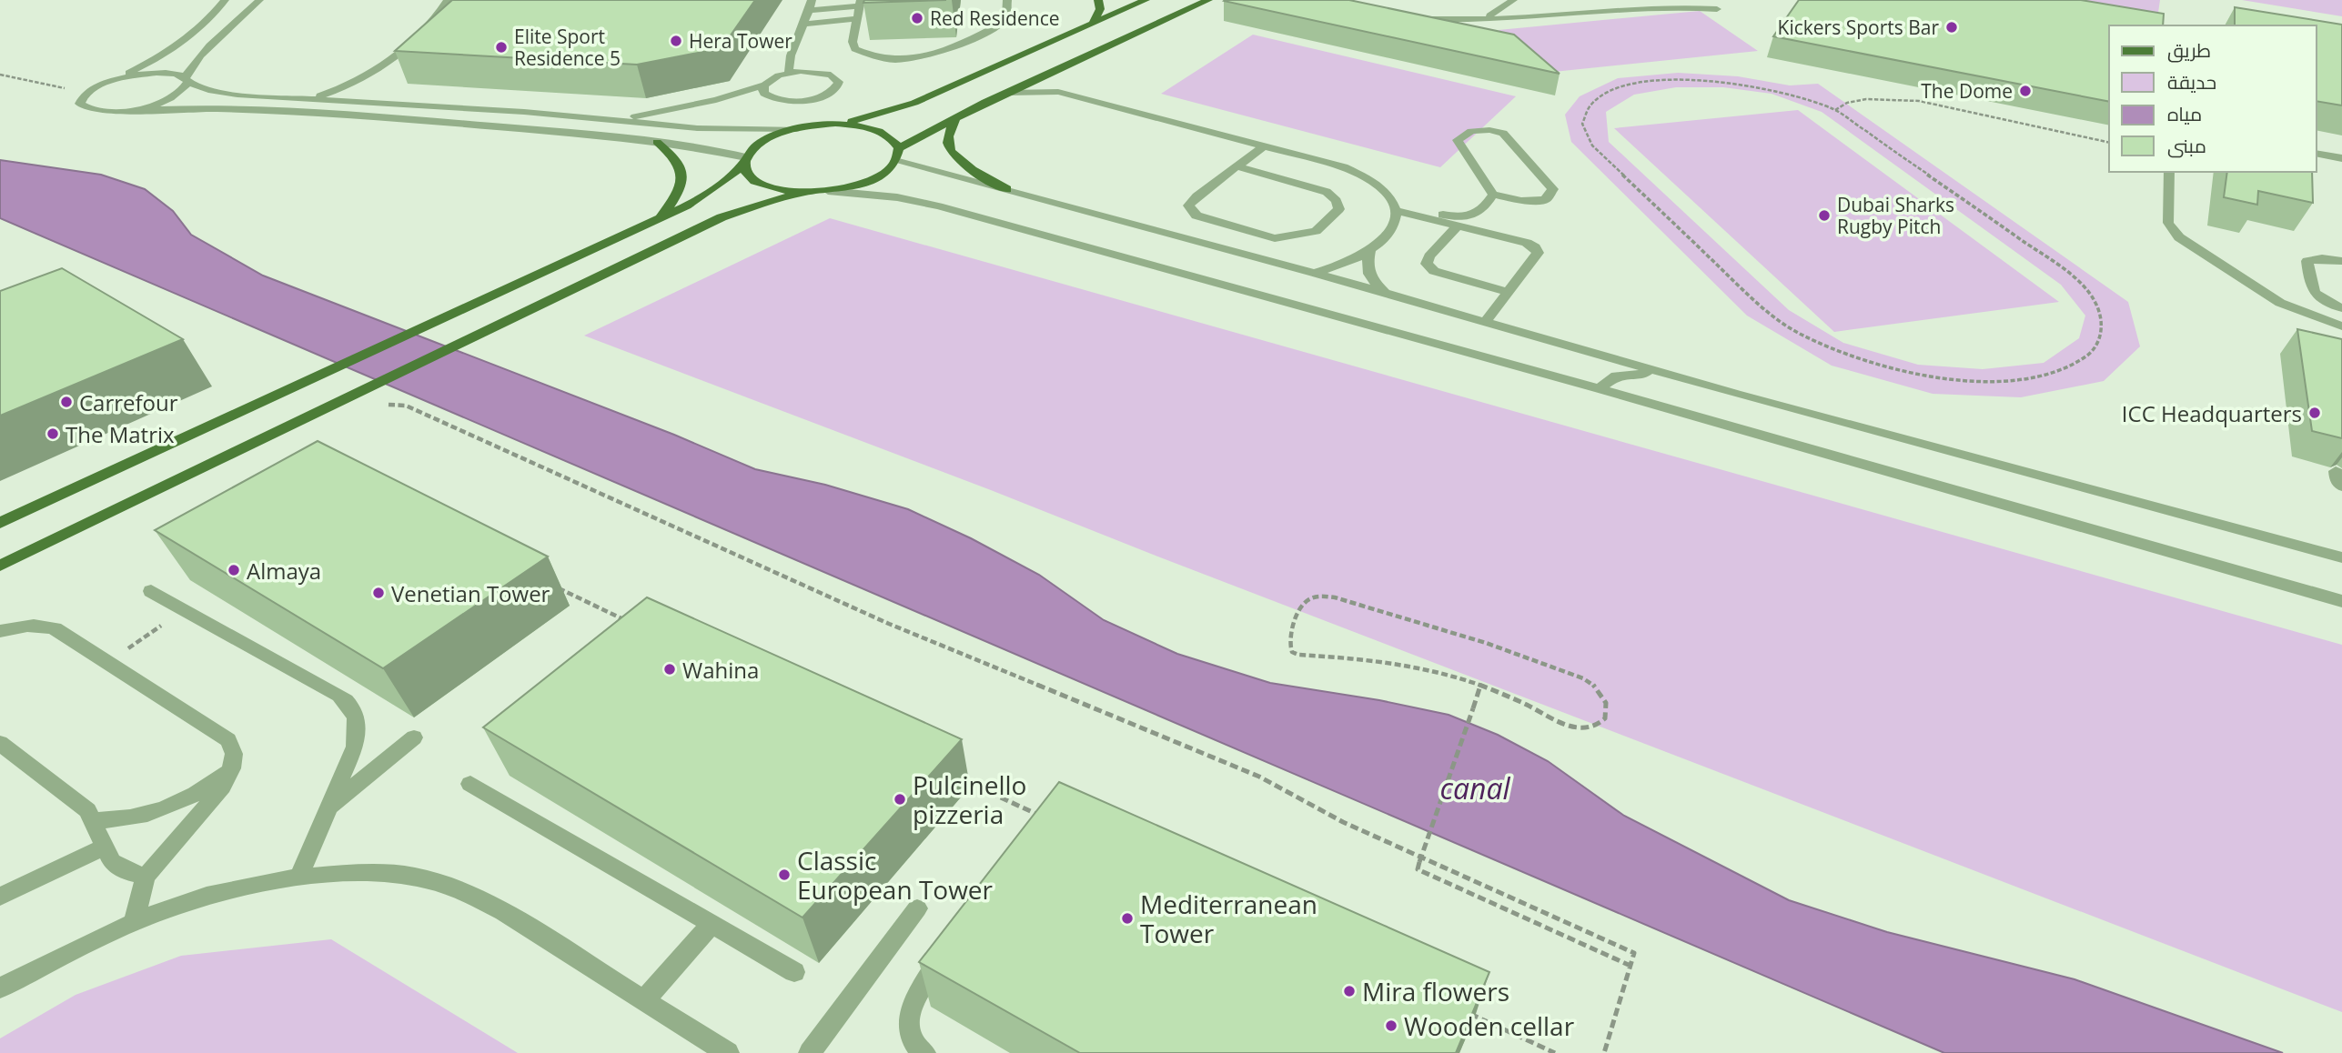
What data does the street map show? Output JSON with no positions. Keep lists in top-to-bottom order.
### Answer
{
  "water": ["canal"],
  "places": [
    "Red Residence",
    "Kickers Sports Bar",
    "Hera Tower",
    "Elite Sport Residence 5",
    "The Dome",
    "Dubai Sharks Rugby Pitch",
    "Carrefour",
    "ICC Headquarters",
    "The Matrix",
    "Almaya",
    "Venetian Tower",
    "Wahina",
    "Pulcinello pizzeria",
    "Classic European Tower",
    "Mediterranean Tower",
    "Mira flowers",
    "Wooden cellar"
  ],
  "legend": [
    "طريق",
    "حديقة",
    "مياه",
    "مبنى"
  ]
}
